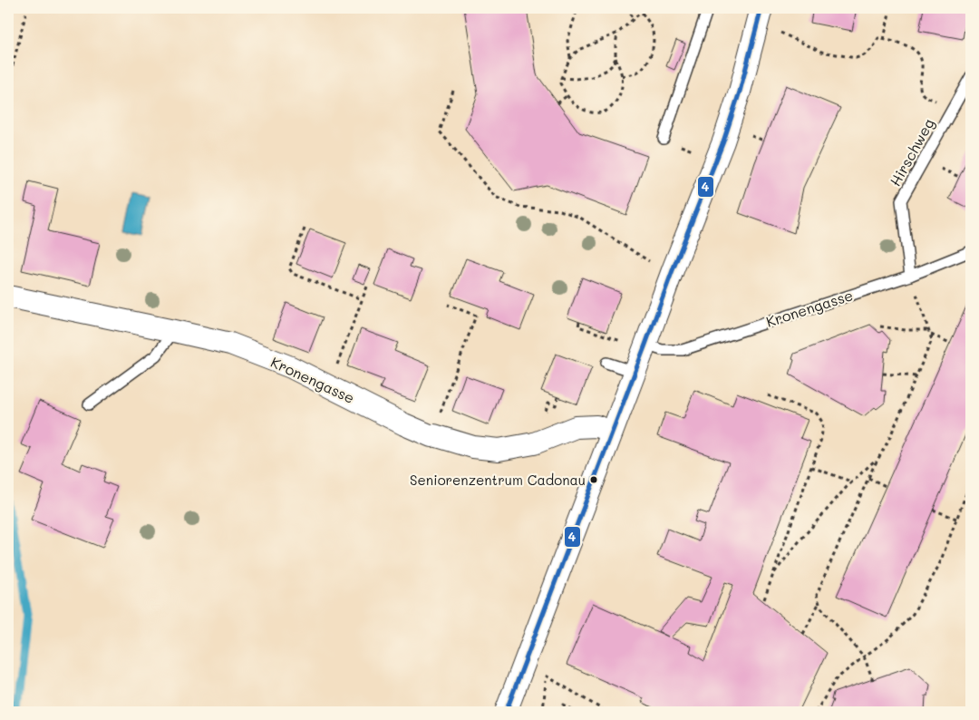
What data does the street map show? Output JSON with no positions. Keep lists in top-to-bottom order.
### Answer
{
  "streets": {
    "street": ["Kronengasse"],
    "lane": ["Hirschweg"]
  },
  "crossings": [
    ["Hirschweg", "Kronengasse"]
  ],
  "places": ["Seniorenzentrum Cadonau"],
  "lines": ["transit line 4"]
}
